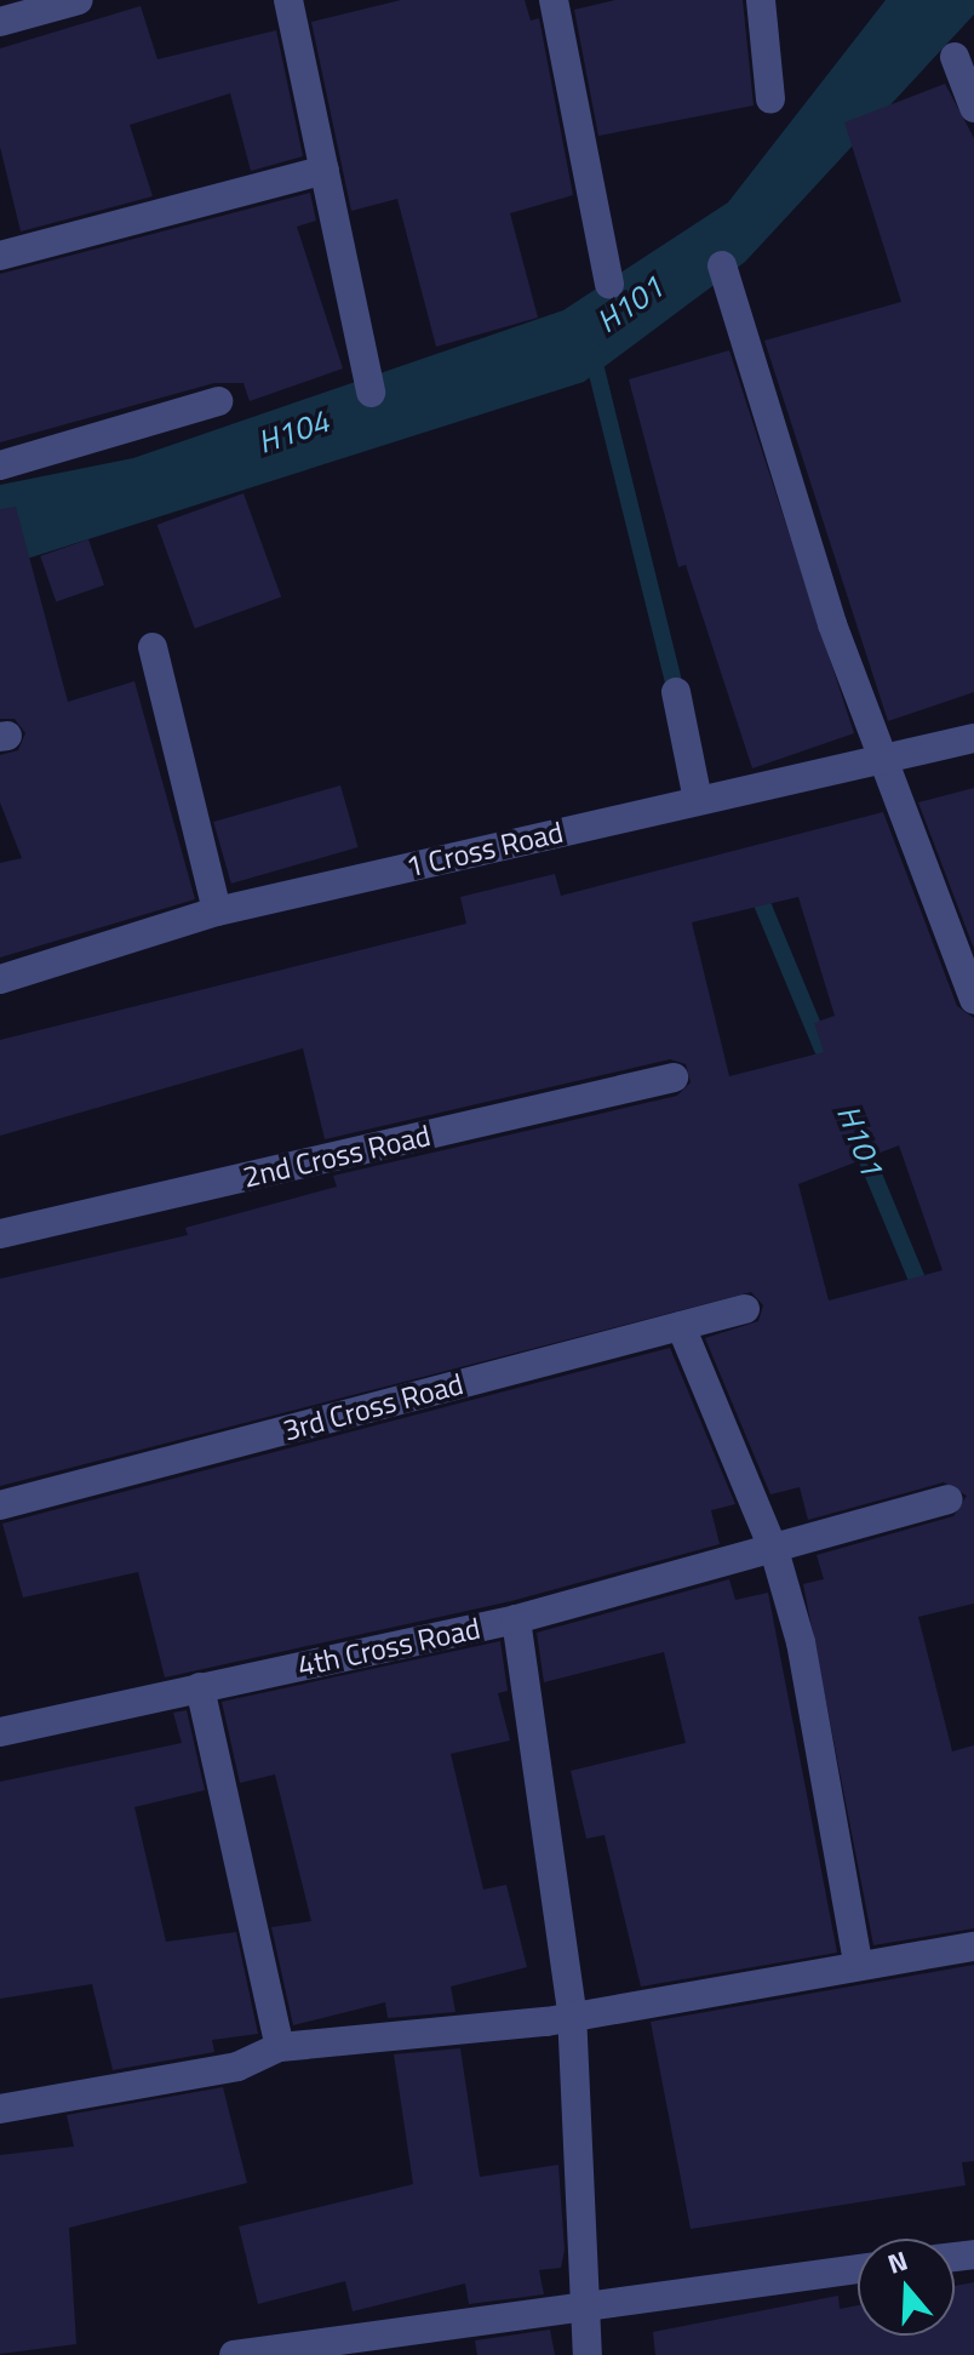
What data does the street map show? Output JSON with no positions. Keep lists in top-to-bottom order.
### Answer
{
  "streets": {
    "street": [
      "1 Cross Road",
      "2nd Cross Road",
      "3rd Cross Road",
      "4th Cross Road"
    ]
  },
  "water": ["H101", "H104"],
  "north": "top"
}
